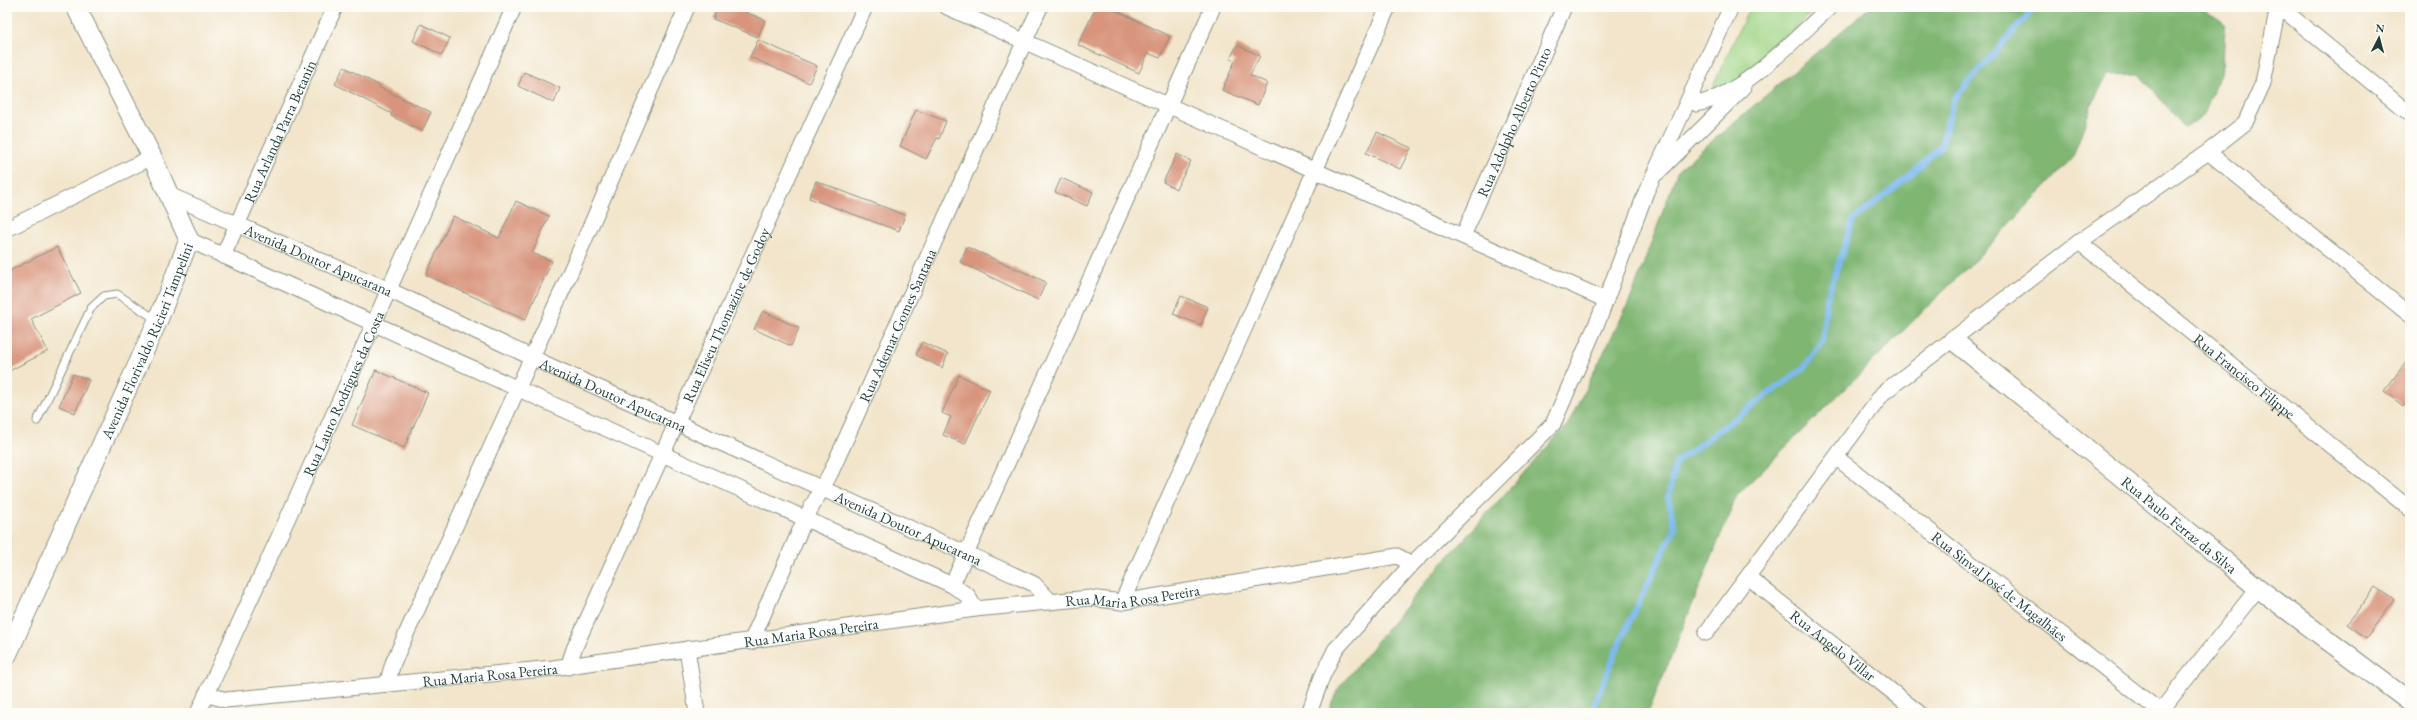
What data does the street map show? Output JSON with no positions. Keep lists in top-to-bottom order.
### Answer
{
  "streets": {
    "street": [
      "Rua Adolpho Alberto Pinto",
      "Rua Arlanda Parra Betanin",
      "Avenida Doutor Apucarana",
      "Rua Eliseu Thomazine de Godoy",
      "Rua Ademar Gomes Santana",
      "Avenida Florivaldo Ricieri Tampelini",
      "Rua Francisco Filippe",
      "Rua Lauro Rodrigues da Costa",
      "Rua Paulo Ferraz da Silva",
      "Rua Sinval José de Magalhães",
      "Rua Maria Rosa Pereira",
      "Rua Angelo Villar"
    ]
  },
  "crossings": [
    ["Rua Arlanda Parra Betanin", "Avenida Doutor Apucarana"],
    ["Avenida Doutor Apucarana", "Rua Eliseu Thomazine de Godoy"],
    ["Avenida Doutor Apucarana", "Rua Ademar Gomes Santana"],
    ["Avenida Doutor Apucarana", "Avenida Florivaldo Ricieri Tampelini"],
    ["Avenida Doutor Apucarana", "Rua Lauro Rodrigues da Costa"],
    ["Avenida Doutor Apucarana", "Rua Maria Rosa Pereira"],
    ["Rua Eliseu Thomazine de Godoy", "Rua Maria Rosa Pereira"],
    ["Rua Ademar Gomes Santana", "Rua Maria Rosa Pereira"],
    ["Rua Lauro Rodrigues da Costa", "Rua Maria Rosa Pereira"]
  ],
  "north": "top"
}
